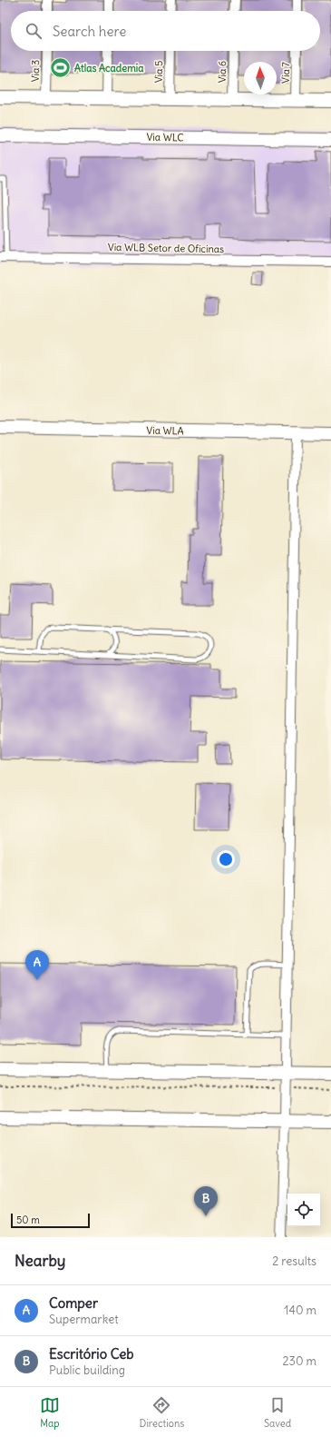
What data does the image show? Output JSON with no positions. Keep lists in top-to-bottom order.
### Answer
{
  "streets": {
    "street": [
      "Via 3",
      "Via 5",
      "Via 6",
      "Via 7",
      "Via WLC",
      "Via WLB Setor de Oficinas",
      "Via WLA"
    ]
  },
  "places": {
    "sports": ["Atlas Academia"]
  },
  "scale_bar": "50 m",
  "north": "top",
  "page": {
    "search": "Search here",
    "pins": ["A", "B"],
    "scale": "50 m",
    "heading": ["Nearby", "2 results"],
    "list": [
      {
        "mark": "A",
        "name": "Comper",
        "note": "Supermarket",
        "value": "140 m"
      },
      {
        "mark": "B",
        "name": "Escritório Ceb",
        "note": "Public building",
        "value": "230 m"
      }
    ],
    "nav": ["Map", "Directions", "Saved"]
  }
}
